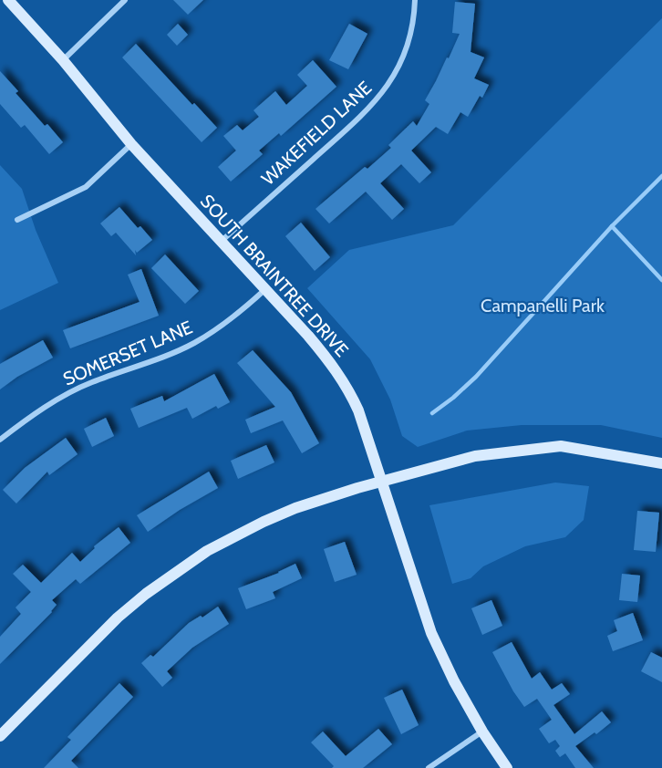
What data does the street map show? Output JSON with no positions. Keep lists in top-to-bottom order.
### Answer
{
  "streets": {
    "street": ["WAKEFIELD LANE", "SOUTH BRAINTREE DRIVE", "SOMERSET LANE"]
  },
  "crossings": [
    ["WAKEFIELD LANE", "SOUTH BRAINTREE DRIVE"],
    ["SOUTH BRAINTREE DRIVE", "SOMERSET LANE"]
  ],
  "parks": ["Campanelli Park"]
}
